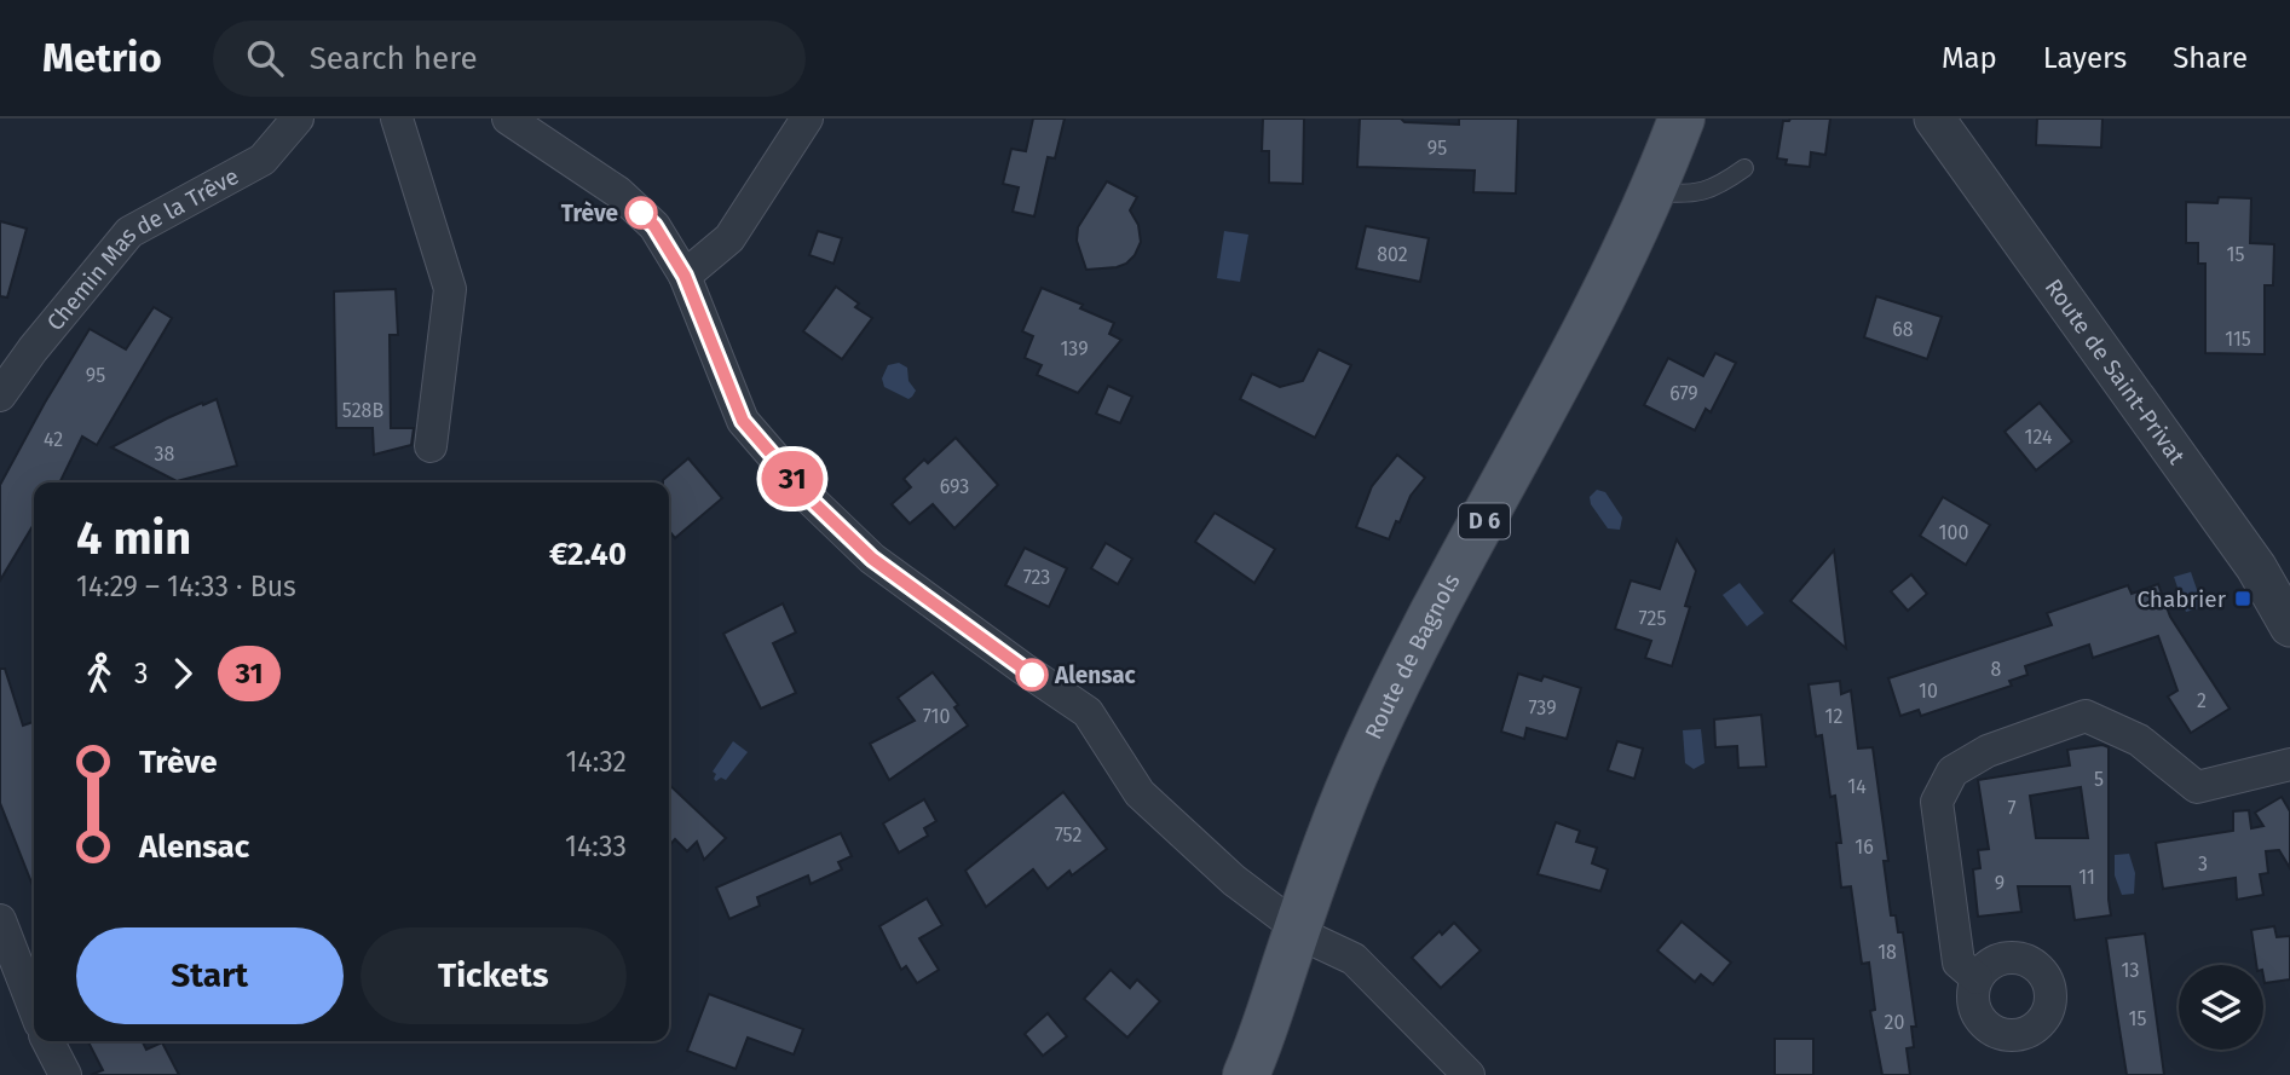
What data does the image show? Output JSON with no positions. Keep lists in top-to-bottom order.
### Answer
{
  "streets": {
    "main road": ["D 6", "Route de Bagnols"],
    "street": ["Chemin Mas de la Trêve", "Route de Saint-Privat"]
  },
  "places": {
    "other": ["Trève", "Alensac"],
    "transit": ["Chabrier"]
  },
  "lines": ["bus line 31"],
  "house_numbers": [
    "95",
    "802",
    "15",
    "68",
    "115",
    "139",
    "95",
    "679",
    "528B",
    "124",
    "42",
    "38",
    "693",
    "100",
    "723",
    "725",
    "8",
    "10",
    "2",
    "739",
    "710",
    "12",
    "5",
    "14",
    "7",
    "752",
    "16",
    "3",
    "11",
    "9",
    "18",
    "13",
    "15",
    "20"
  ],
  "page": {
    "header": "Metrio",
    "search": "Search here",
    "nav": ["Map", "Layers", "Share"],
    "on_map": "31",
    "heading": ["4 min", "14:29 – 14:33 · Bus", "€2.40"],
    "legs": ["3", "31"],
    "list": [
      {
        "name": "Trève",
        "value": "14:32"
      },
      {
        "name": "Alensac",
        "value": "14:33"
      }
    ],
    "buttons": ["Start", "Tickets"]
  }
}
